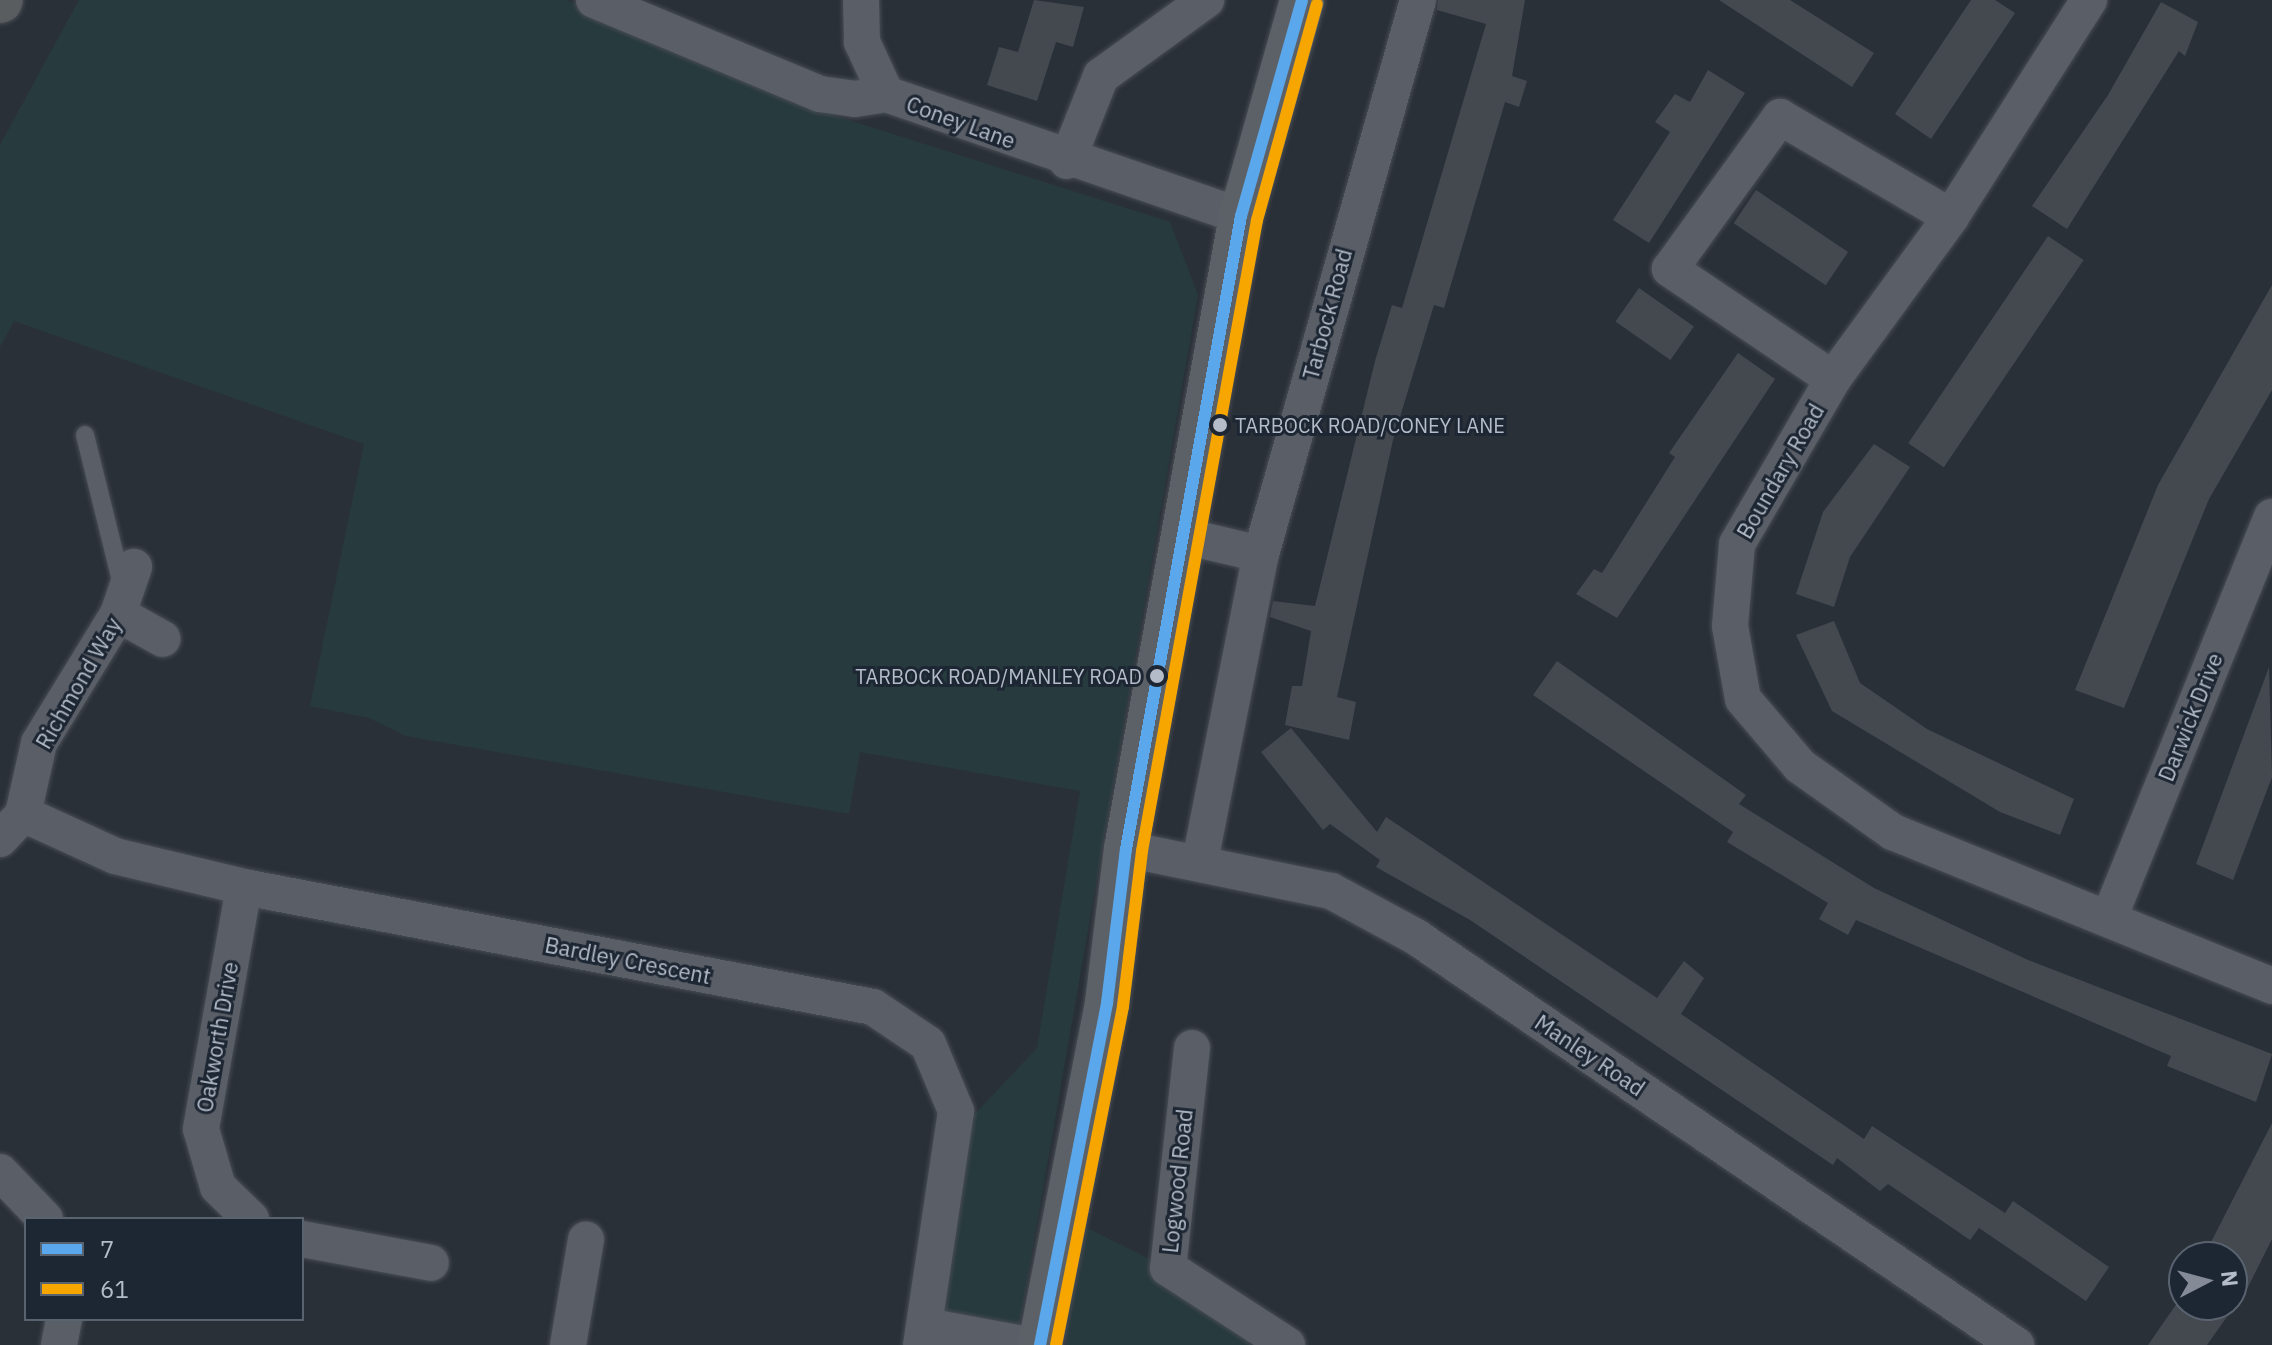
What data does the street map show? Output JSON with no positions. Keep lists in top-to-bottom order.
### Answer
{
  "streets": {
    "street": [
      "Coney Lane",
      "Tarbock Road",
      "Boundary Road",
      "Richmond Way",
      "Darwick Drive",
      "Bardley Crescent",
      "Oakworth Drive",
      "Manley Road",
      "Logwood Road"
    ]
  },
  "crossings": [
    ["Tarbock Road", "Manley Road"],
    ["Boundary Road", "Darwick Drive"],
    ["Richmond Way", "Bardley Crescent"],
    ["Bardley Crescent", "Oakworth Drive"]
  ],
  "places": ["TARBOCK ROAD/CONEY LANE", "TARBOCK ROAD/MANLEY ROAD"],
  "lines": ["transit line 7", "transit line 61"],
  "legend": ["7", "61"],
  "north": "right"
}
